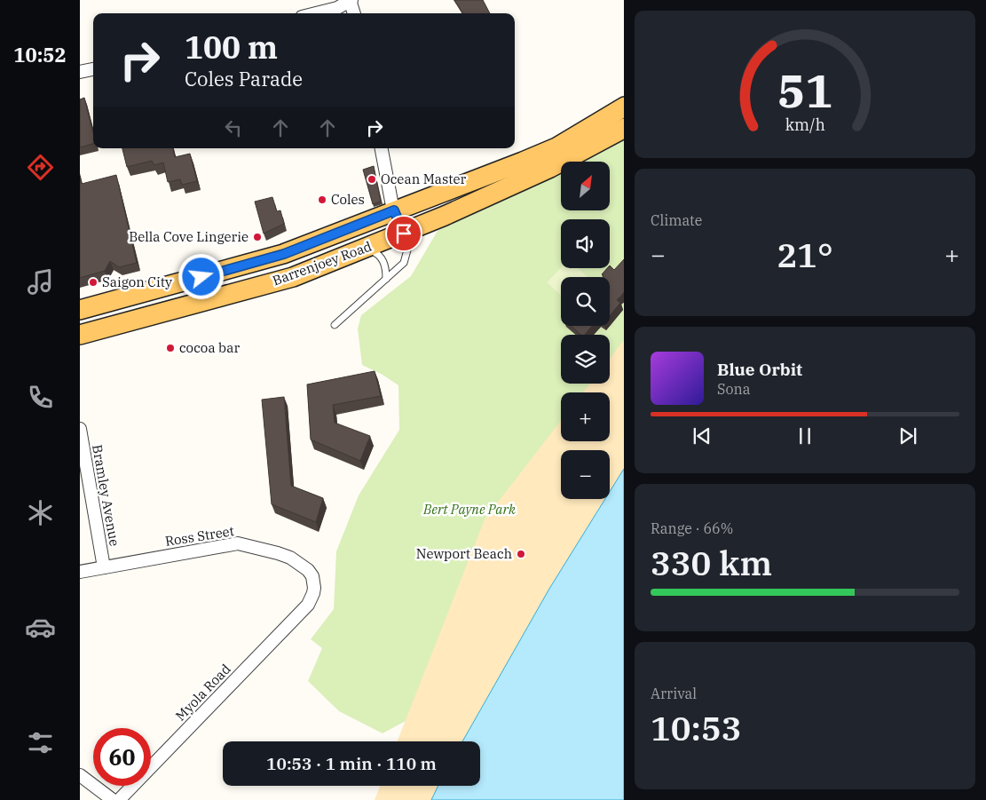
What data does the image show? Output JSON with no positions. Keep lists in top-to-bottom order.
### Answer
{
  "streets": {
    "main road": ["Barrenjoey Road"],
    "street": ["Bramley Avenue", "Ross Street", "Myola Road"]
  },
  "crossings": [
    ["Bramley Avenue", "Ross Street"],
    ["Ross Street", "Myola Road"]
  ],
  "parks": ["Bert Payne Park"],
  "places": [
    "Ocean Master",
    "Coles",
    "Bella Cove Lingerie",
    "Saigon City",
    "cocoa bar",
    "Newport Beach"
  ],
  "north": "top right",
  "page": {
    "tabs": "10:52",
    "turn": ["100 m", "Coles Parade"],
    "map_buttons": ["+", "−"],
    "tile": [
      "Climate",
      ["Range · 66%", "330 km"],
      ["Arrival", "10:53"]
    ],
    "heat": ["−", "21°", "+"],
    "song": ["Blue Orbit", "Sona"],
    "limit": "60",
    "trip": "10:53 · 1 min · 110 m",
    "gauge": ["51", "km/h"]
  }
}
